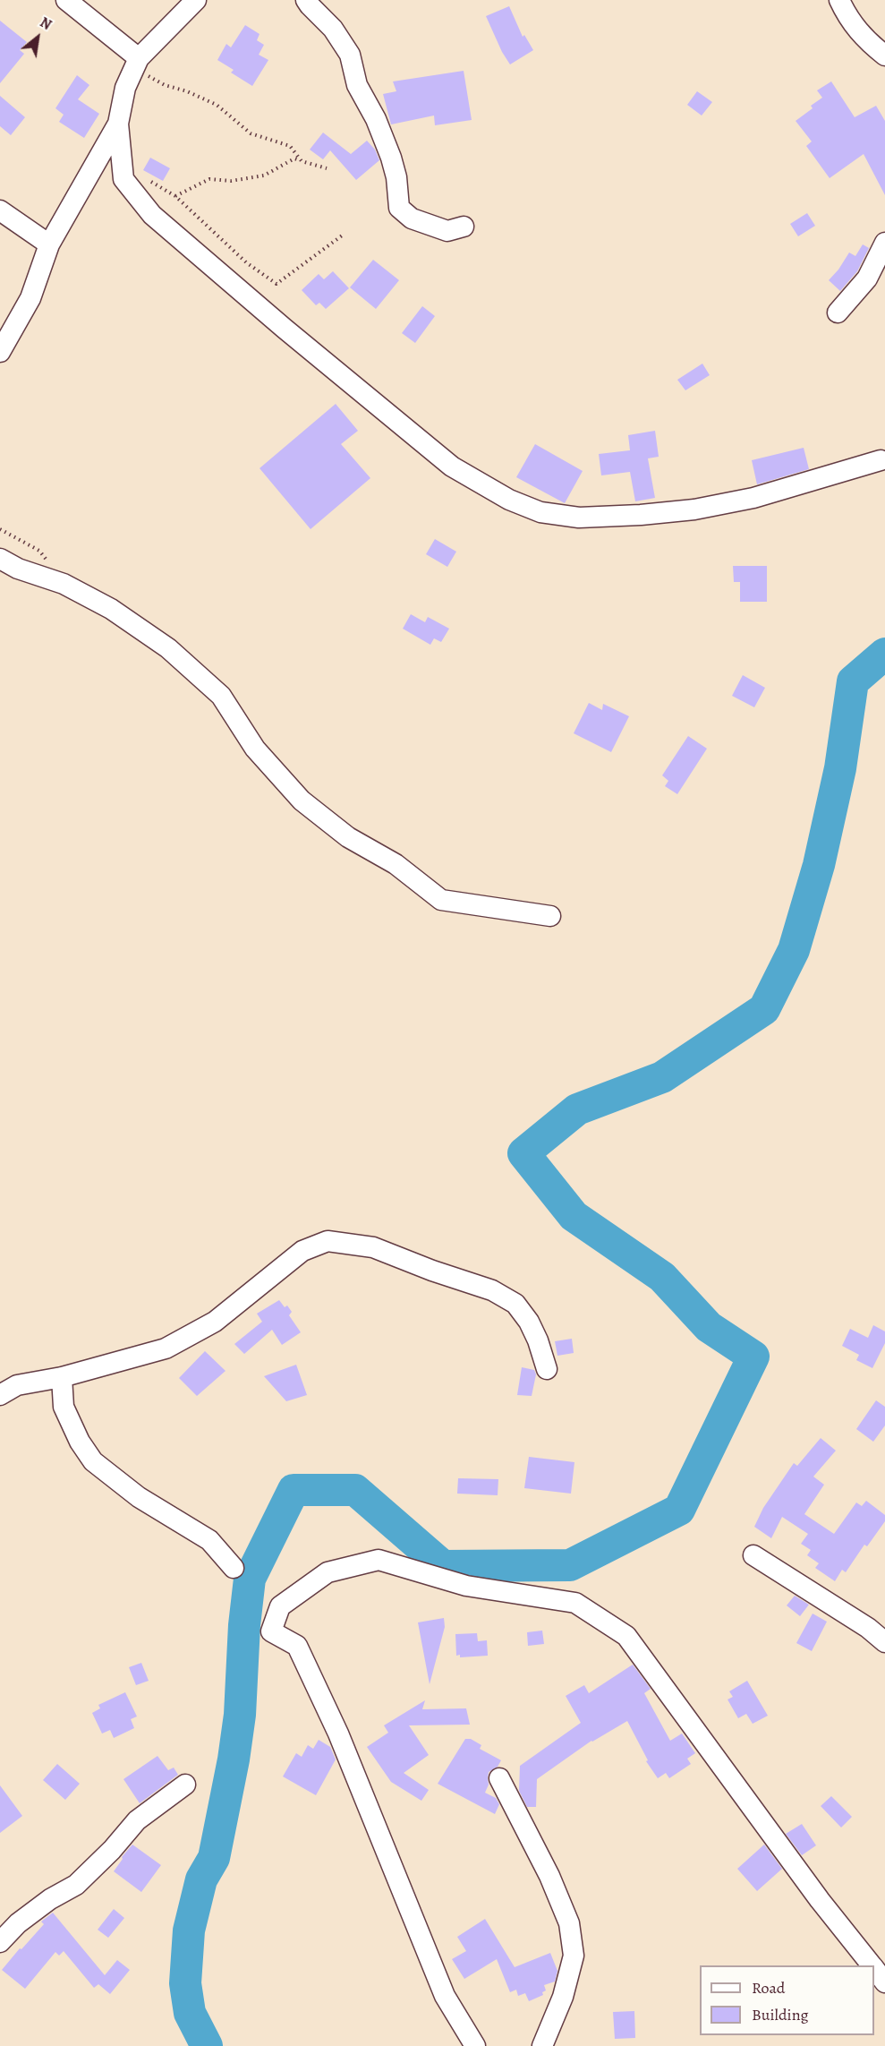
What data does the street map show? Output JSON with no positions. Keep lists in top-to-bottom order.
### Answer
{
  "legend": ["Road", "Building"],
  "north": "top right"
}
